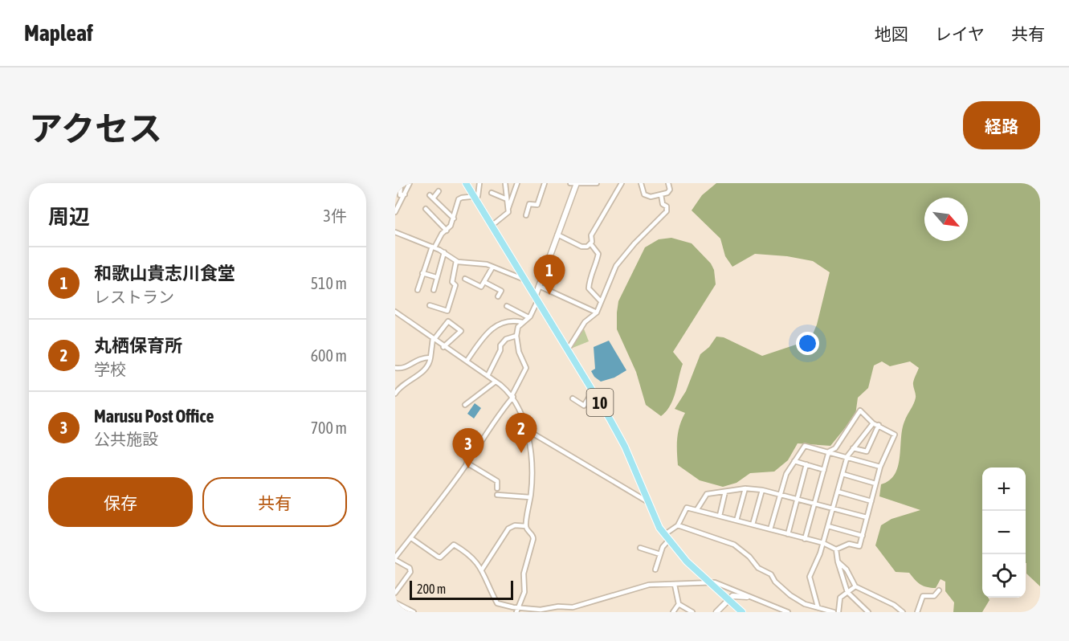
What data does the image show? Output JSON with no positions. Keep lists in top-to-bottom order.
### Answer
{
  "streets": {
    "main road": ["10"]
  },
  "scale_bar": "200 m",
  "north": "bottom right",
  "page": {
    "header": "Mapleaf",
    "nav": ["地図", "レイヤ", "共有"],
    "title": "アクセス",
    "buttons": [
      "経路",
      ["保存", "共有"]
    ],
    "heading": ["周辺", "3件"],
    "list": [
      {
        "mark": "1",
        "name": "和歌山貴志川食堂",
        "note": "レストラン",
        "value": "510 m"
      },
      {
        "mark": "2",
        "name": "丸栖保育所",
        "note": "学校",
        "value": "600 m"
      },
      {
        "mark": "3",
        "name": "Marusu Post Office",
        "note": "公共施設",
        "value": "700 m"
      }
    ],
    "pins": ["1", "2", "3"],
    "map_buttons": ["+", "−"],
    "scale": "200 m"
  }
}
